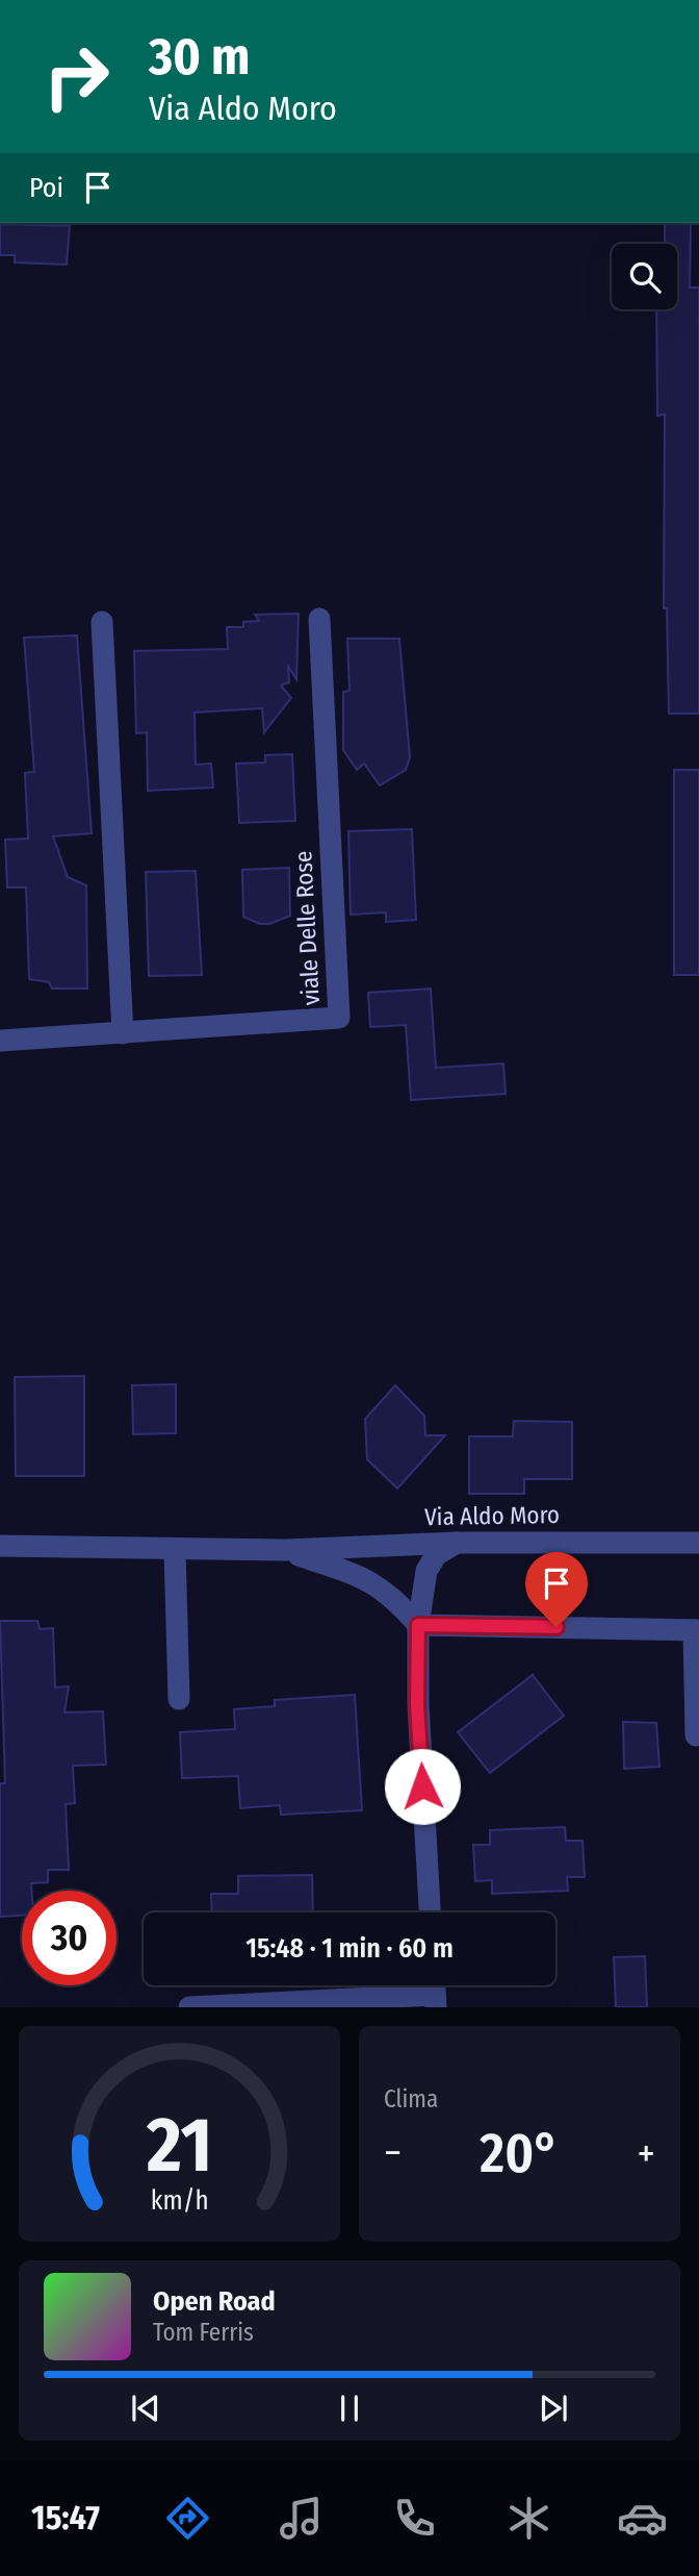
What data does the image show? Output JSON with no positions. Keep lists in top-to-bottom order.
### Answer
{
  "streets": {
    "street": ["viale Delle Rose", "Via Aldo Moro"]
  },
  "page": {
    "turn": ["30 m", "Via Aldo Moro"],
    "then": "Poi",
    "limit": "30",
    "trip": "15:48 · 1 min · 60 m",
    "tile": "Clima",
    "heat": ["−", "20°", "+"],
    "song": ["Open Road", "Tom Ferris"],
    "tabs": "15:47",
    "gauge": ["21", "km/h"]
  }
}
